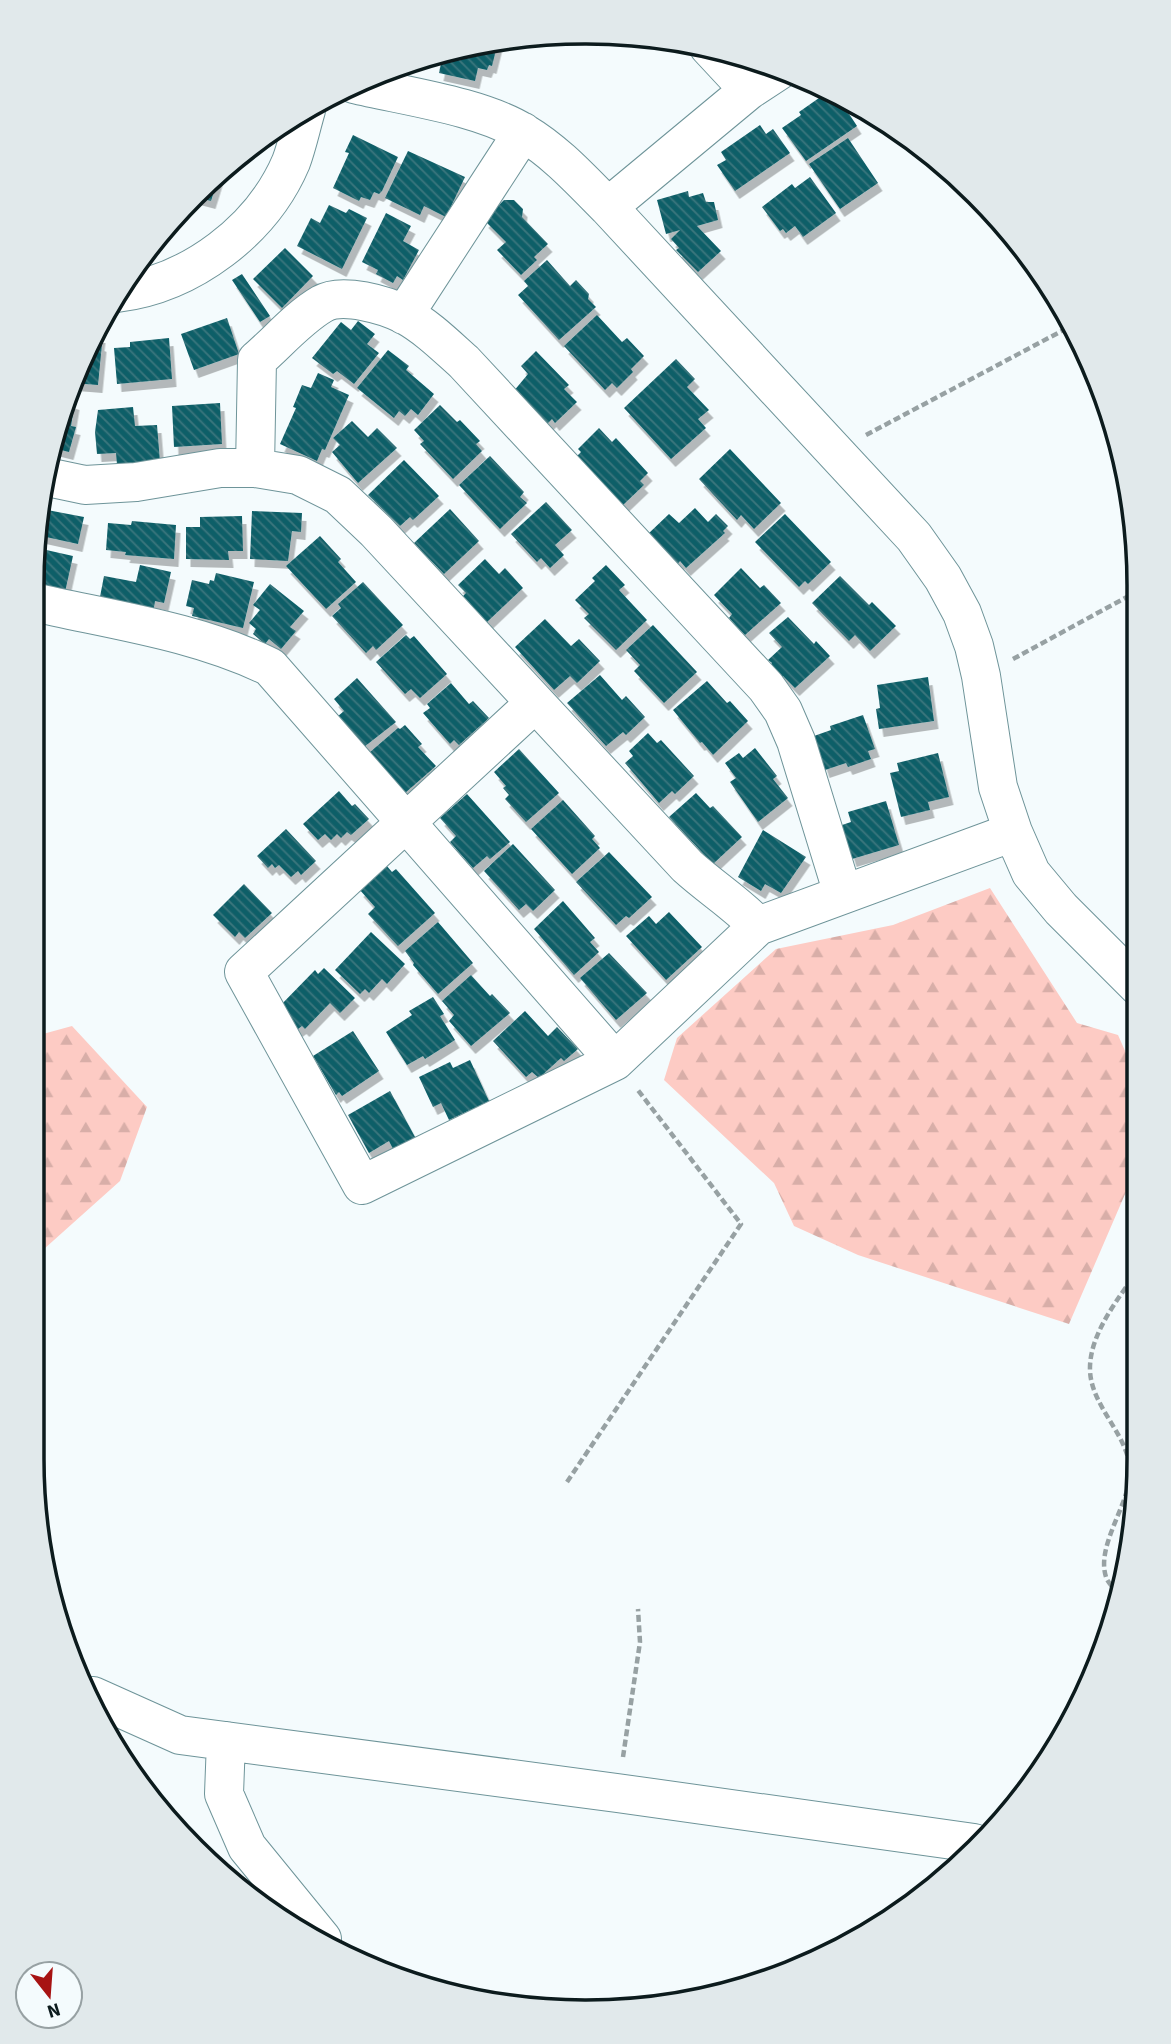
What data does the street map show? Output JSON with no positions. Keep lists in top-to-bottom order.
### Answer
{
  "north": "bottom"
}
